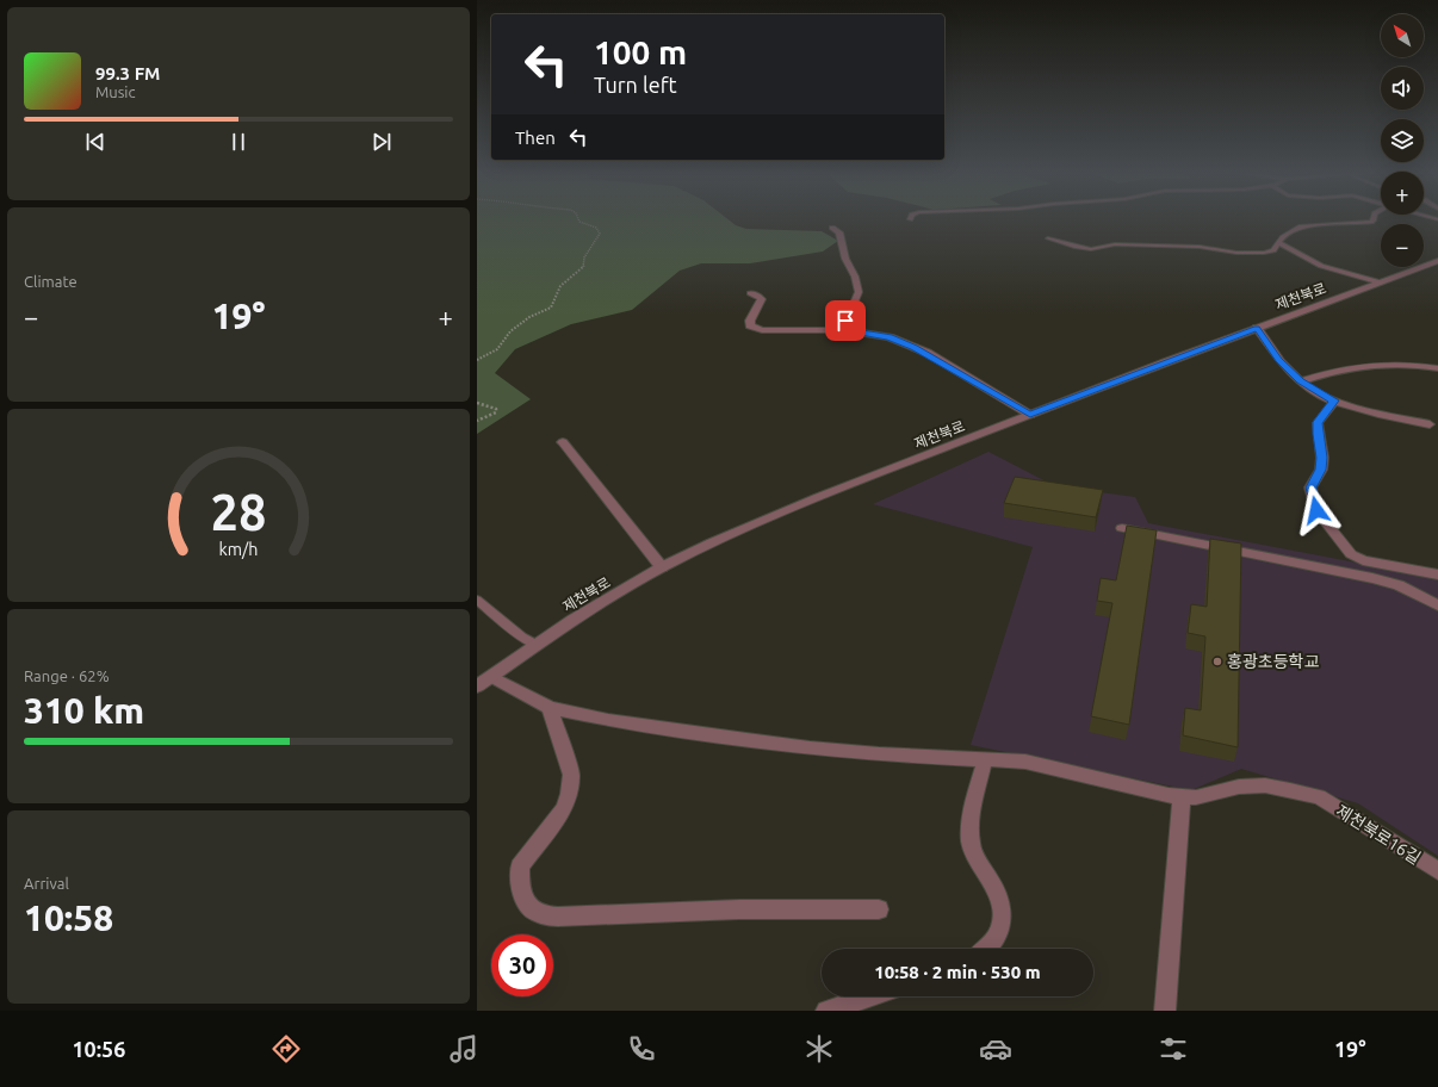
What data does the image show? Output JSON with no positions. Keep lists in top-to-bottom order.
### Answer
{
  "streets": {
    "street": ["제천북로", "제천북로16길"]
  },
  "places": ["홍광초등학교"],
  "north": "top left",
  "page": {
    "map_buttons": ["+", "−"],
    "turn": ["100 m", "Turn left"],
    "song": ["99.3 FM", "Music"],
    "then": "Then",
    "tile": [
      "Climate",
      ["Range · 62%", "310 km"],
      ["Arrival", "10:58"]
    ],
    "heat": ["−", "19°", "+"],
    "limit": "30",
    "trip": "10:58 · 2 min · 530 m",
    "tabs": ["10:56", "19°"],
    "gauge": ["28", "km/h"]
  }
}
